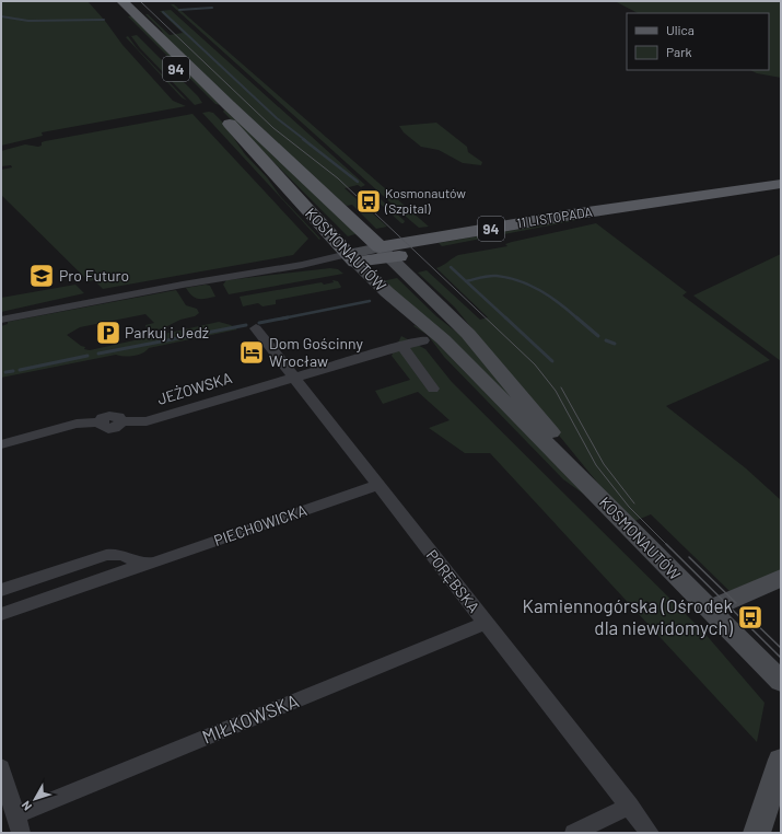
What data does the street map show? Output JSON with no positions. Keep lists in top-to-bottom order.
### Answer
{
  "streets": {
    "main road": ["94", "11 LISTOPADA", "KOSMONAUTÓW"],
    "street": [
      "JEŻOWSKA",
      "PIECHOWICKA",
      "PORĘBSKA",
      "MIŁKOWSKA"
    ]
  },
  "crossings": [
    ["11 LISTOPADA", "KOSMONAUTÓW"],
    ["JEŻOWSKA", "PORĘBSKA"],
    ["PIECHOWICKA", "PORĘBSKA"],
    ["PORĘBSKA", "MIŁKOWSKA"]
  ],
  "places": {
    "bus stop": ["Kosmonautów (Szpital)", "Kamiennogórska (Ośrodek dla niewidomych)"],
    "school or university": ["Pro Futuro"],
    "parking": ["Parkuj i Jedź"],
    "hotel": ["Dom Gościnny Wrocław"]
  },
  "legend": ["Ulica", "Park"],
  "north": "bottom left"
}
